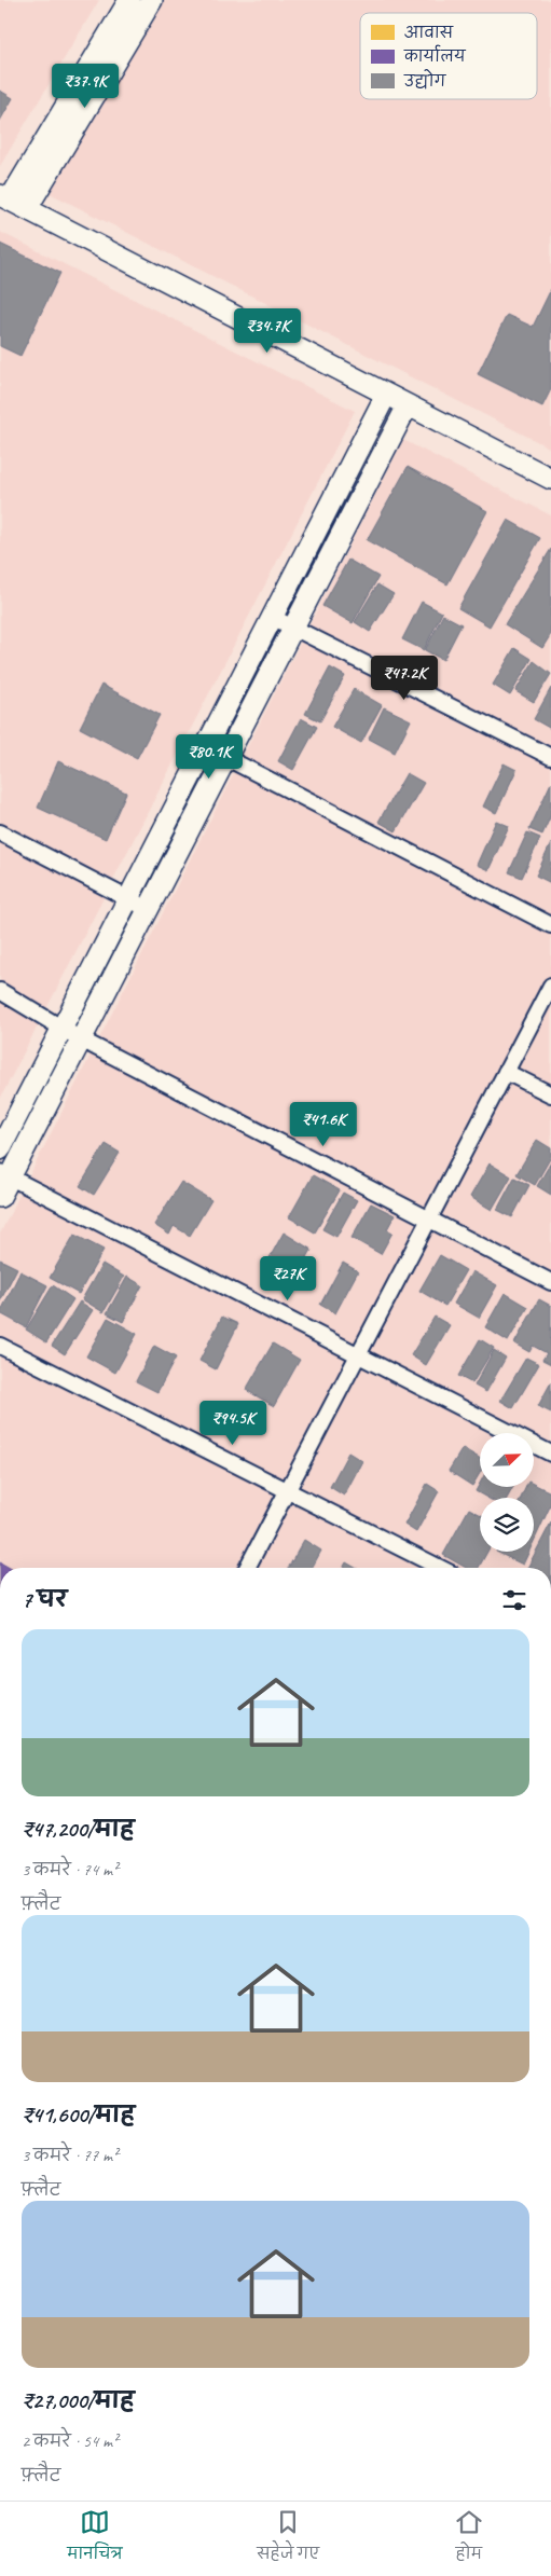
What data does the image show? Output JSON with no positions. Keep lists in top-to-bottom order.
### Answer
{
  "legend": ["आवास", "कार्यालय", "उद्योग"],
  "north": "top right",
  "page": {
    "price": [
      "₹37.9K",
      "₹34.7K",
      "₹47.2K",
      "₹80.1K",
      "₹41.6K",
      "₹27K",
      "₹94.5K"
    ],
    "heading": "7 घर",
    "list": [
      {
        "name": "₹47,200/माह",
        "note": "3 कमरे · 74 m² · फ़्लैट"
      },
      {
        "name": "₹41,600/माह",
        "note": "3 कमरे · 77 m² · फ़्लैट"
      },
      {
        "name": "₹27,000/माह",
        "note": "2 कमरे · 54 m² · फ़्लैट"
      }
    ],
    "tabs": ["मानचित्र", "सहेजे गए", "होम"]
  }
}
